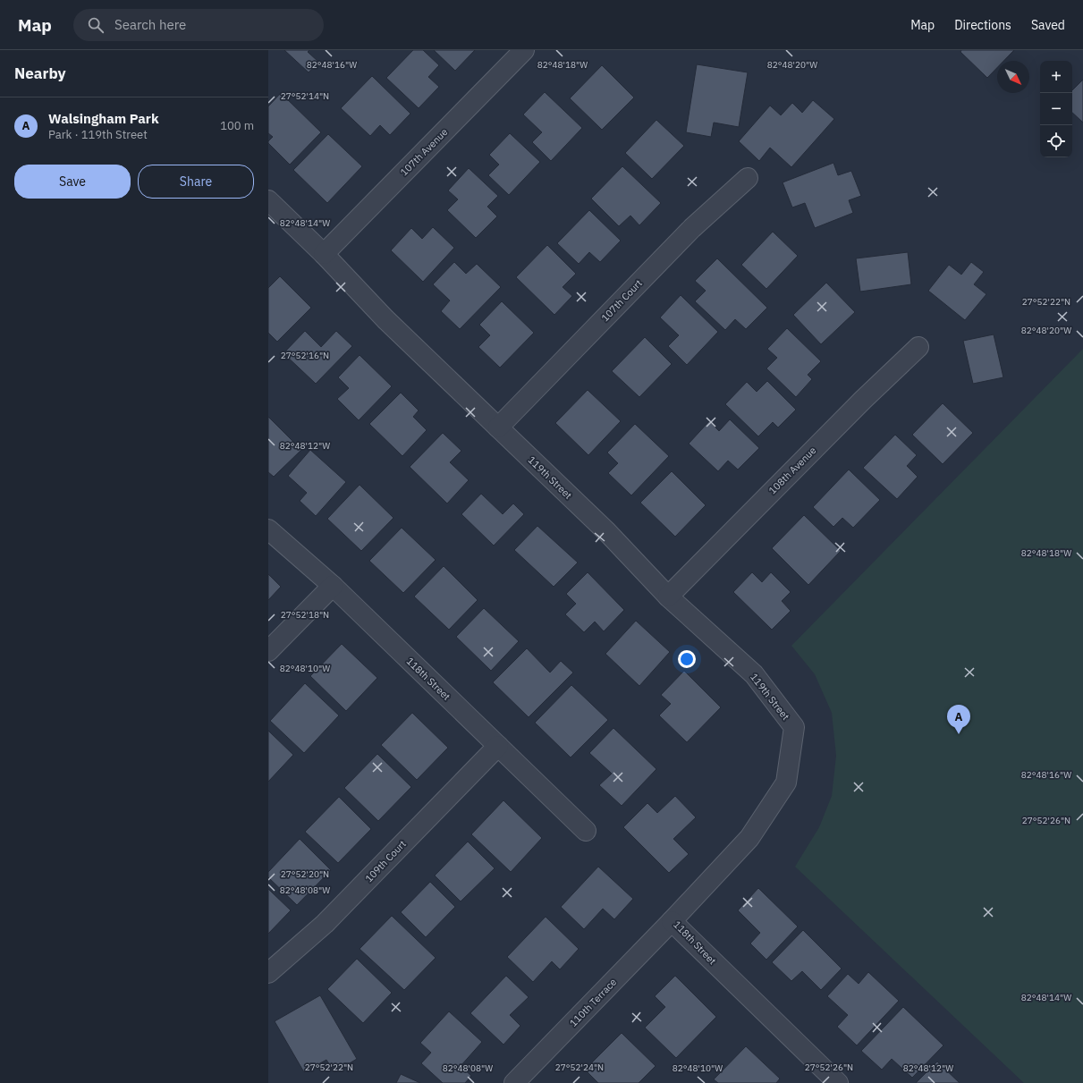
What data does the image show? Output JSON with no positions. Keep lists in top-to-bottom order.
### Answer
{
  "streets": {
    "street": [
      "107th Avenue",
      "107th Court",
      "108th Avenue",
      "119th Street",
      "118th Street",
      "109th Court",
      "110th Terrace"
    ]
  },
  "crossings": [
    ["107th Avenue", "119th Street"],
    ["107th Court", "119th Street"],
    ["108th Avenue", "119th Street"],
    ["119th Street", "118th Street"],
    ["118th Street", "109th Court"],
    ["118th Street", "110th Terrace"]
  ],
  "north": "bottom right",
  "page": {
    "header": "Map",
    "search": "Search here",
    "nav": ["Map", "Directions", "Saved"],
    "heading": "Nearby",
    "map_buttons": ["+", "−"],
    "list": [
      {
        "mark": "A",
        "name": "Walsingham Park",
        "note": "Park · 119th Street",
        "value": "100 m"
      }
    ],
    "buttons": ["Save", "Share"],
    "pins": "A"
  },
  "coordinates": [
    "82°48'20\"W",
    "82°48'16\"W",
    "82°48'18\"W",
    "27°52'14\"N",
    "82°48'14\"W",
    "27°52'22\"N",
    "27°52'16\"N",
    "82°48'12\"W",
    "27°52'18\"N",
    "82°48'10\"W",
    "27°52'26\"N",
    "27°52'20\"N",
    "82°48'08\"W",
    "27°52'24\"N"
  ]
}
